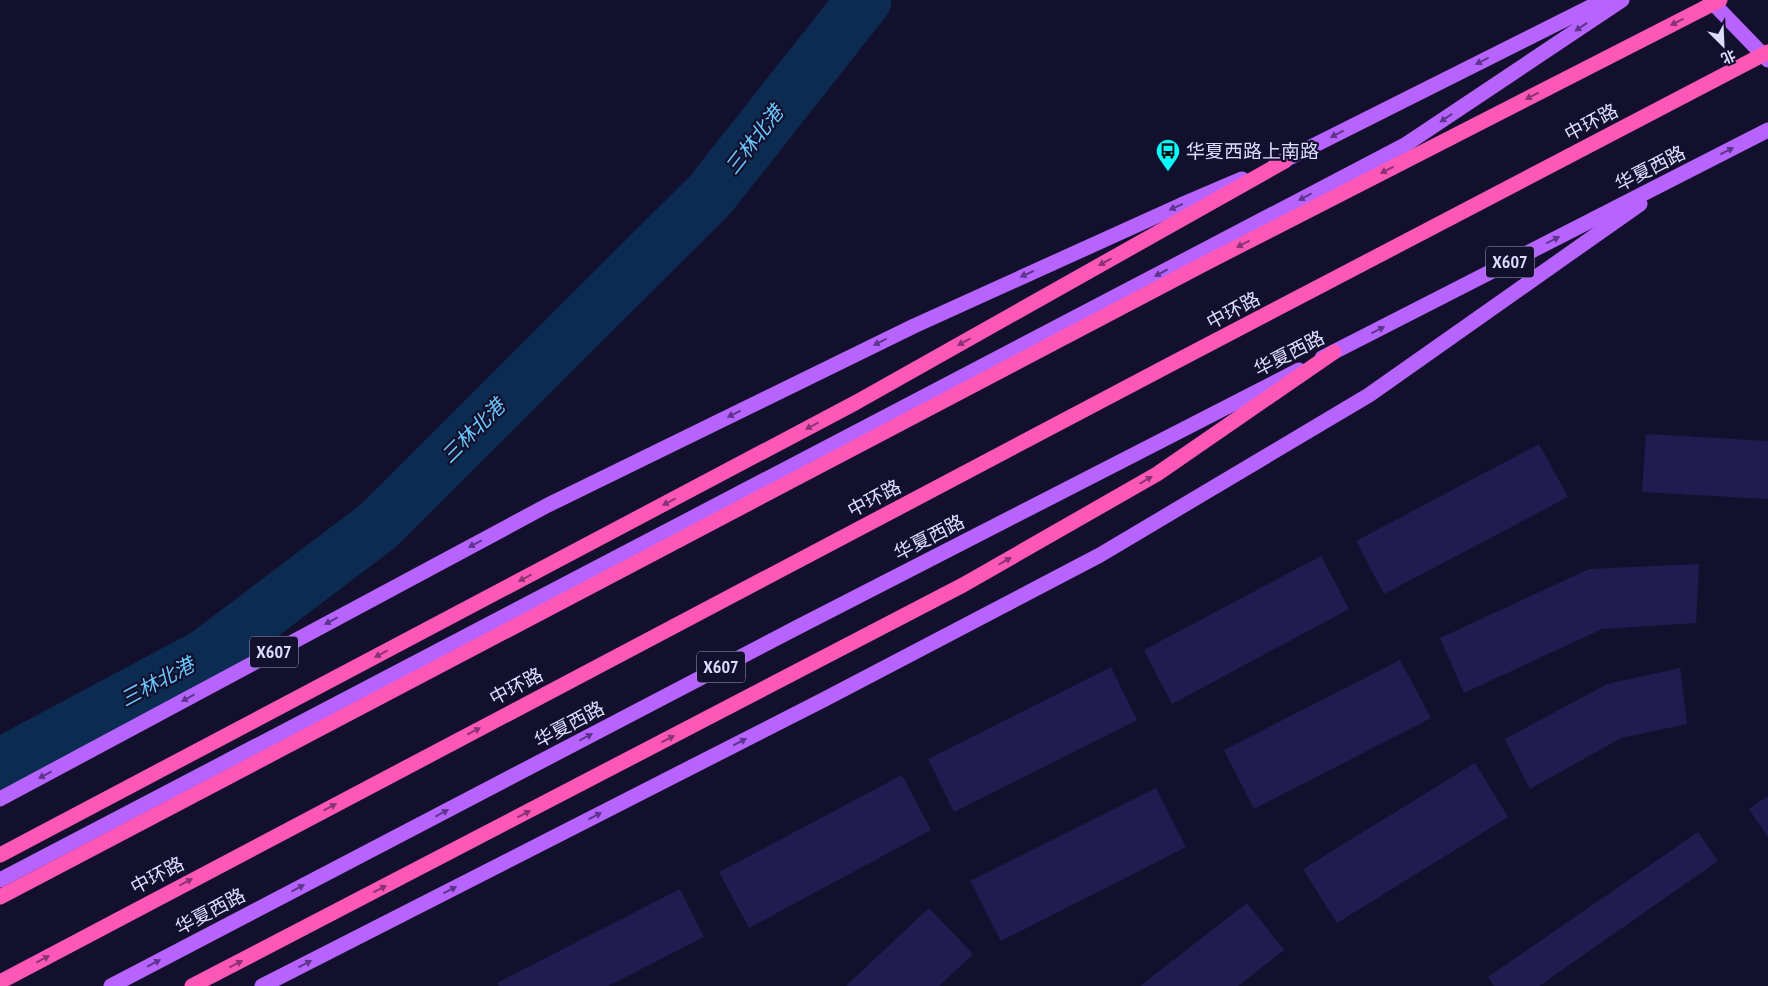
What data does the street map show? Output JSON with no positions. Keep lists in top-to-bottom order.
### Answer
{
  "streets": {
    "highway": ["中环路"],
    "main road": ["华夏西路", "X607"]
  },
  "water": ["三林北港"],
  "places": {
    "bus stop": ["华夏西路上南路"]
  },
  "north": "bottom right"
}
